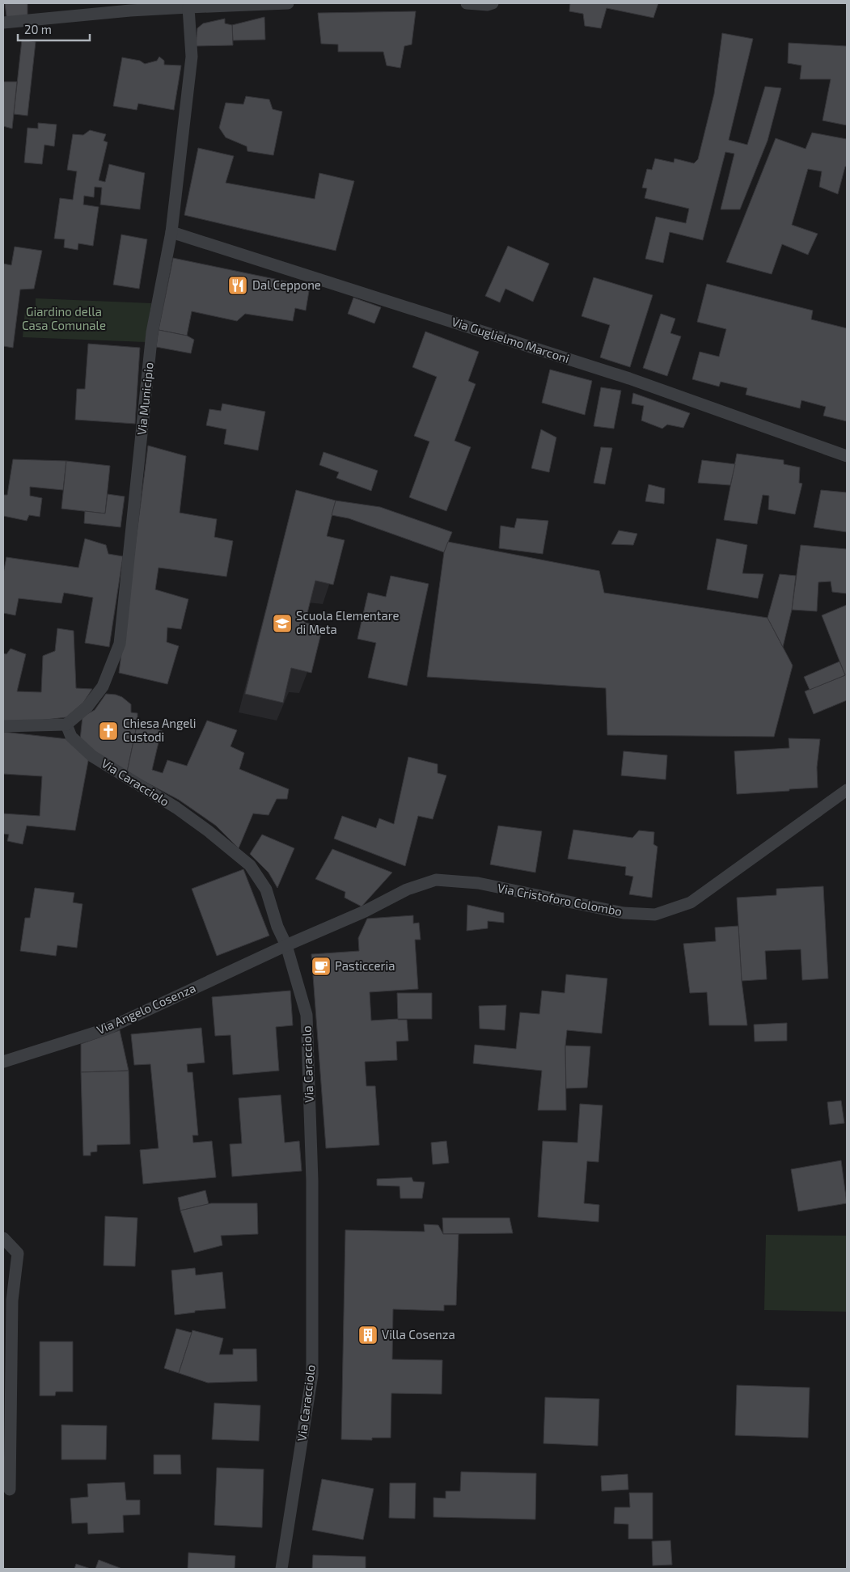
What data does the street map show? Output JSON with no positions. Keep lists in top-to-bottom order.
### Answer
{
  "streets": {
    "street": [
      "Via Guglielmo Marconi",
      "Via Municipio",
      "Via Caracciolo",
      "Via Cristoforo Colombo",
      "Via Angelo Cosenza"
    ]
  },
  "crossings": [
    ["Via Guglielmo Marconi", "Via Municipio"],
    ["Via Municipio", "Via Caracciolo"],
    ["Via Caracciolo", "Via Cristoforo Colombo"],
    ["Via Caracciolo", "Via Angelo Cosenza"],
    ["Via Cristoforo Colombo", "Via Angelo Cosenza"]
  ],
  "parks": ["Giardino della Casa Comunale"],
  "places": {
    "restaurant": ["Dal Ceppone"],
    "school or university": ["Scuola Elementare di Meta"],
    "church": ["Chiesa Angeli Custodi"],
    "cafe": ["Pasticceria"],
    "building": ["Villa Cosenza"]
  },
  "scale_bar": "20 m"
}
